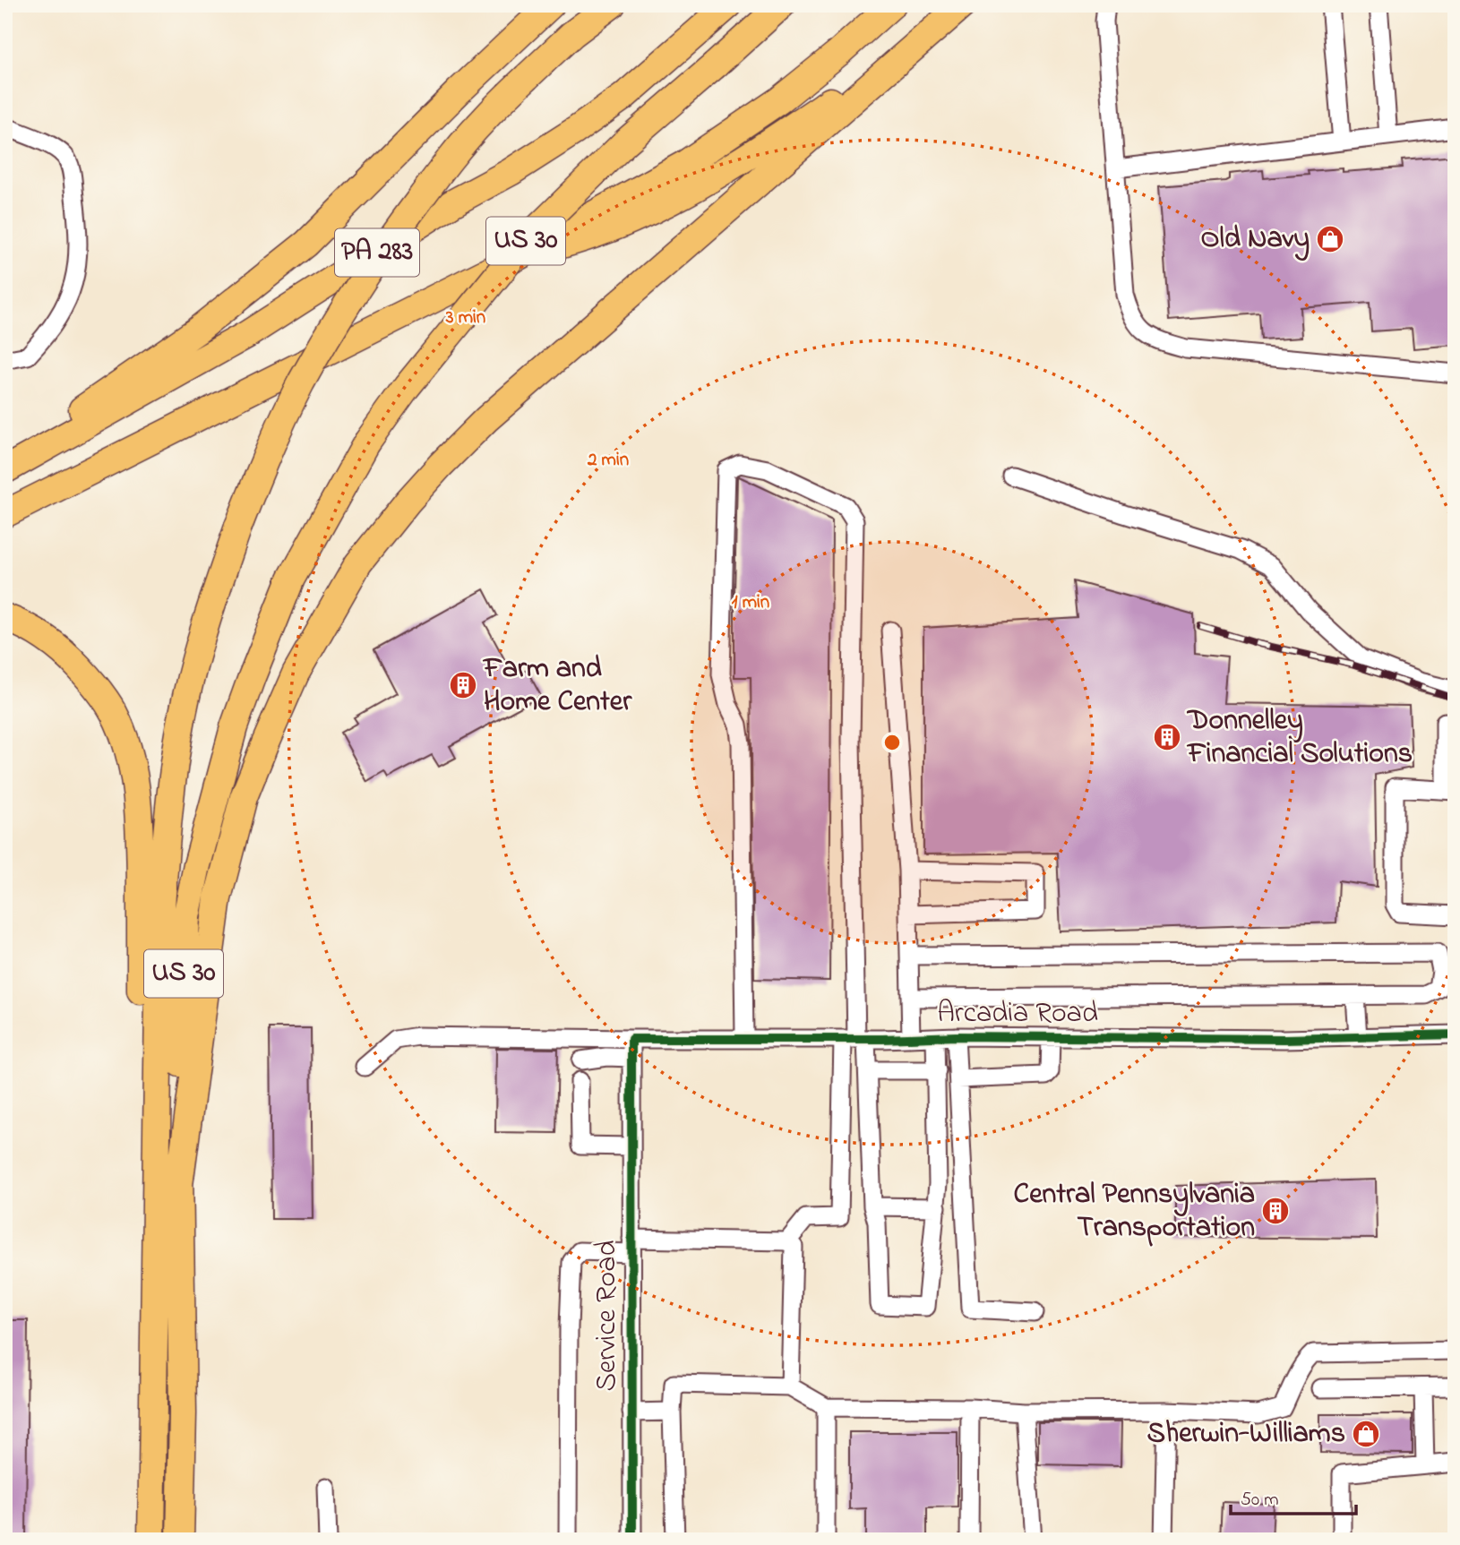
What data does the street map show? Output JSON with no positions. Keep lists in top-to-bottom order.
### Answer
{
  "streets": {
    "highway": ["US 30", "PA 283"],
    "street": ["Arcadia Road", "Service Road"]
  },
  "places": {
    "shop": ["Old Navy", "Sherwin-Williams"],
    "building": ["Farm and Home Center", "Donnelley Financial Solutions", "Central Pennsylvania Transportation"]
  },
  "scale_bar": "50 m",
  "rings": ["3 min", "2 min", "1 min"]
}
